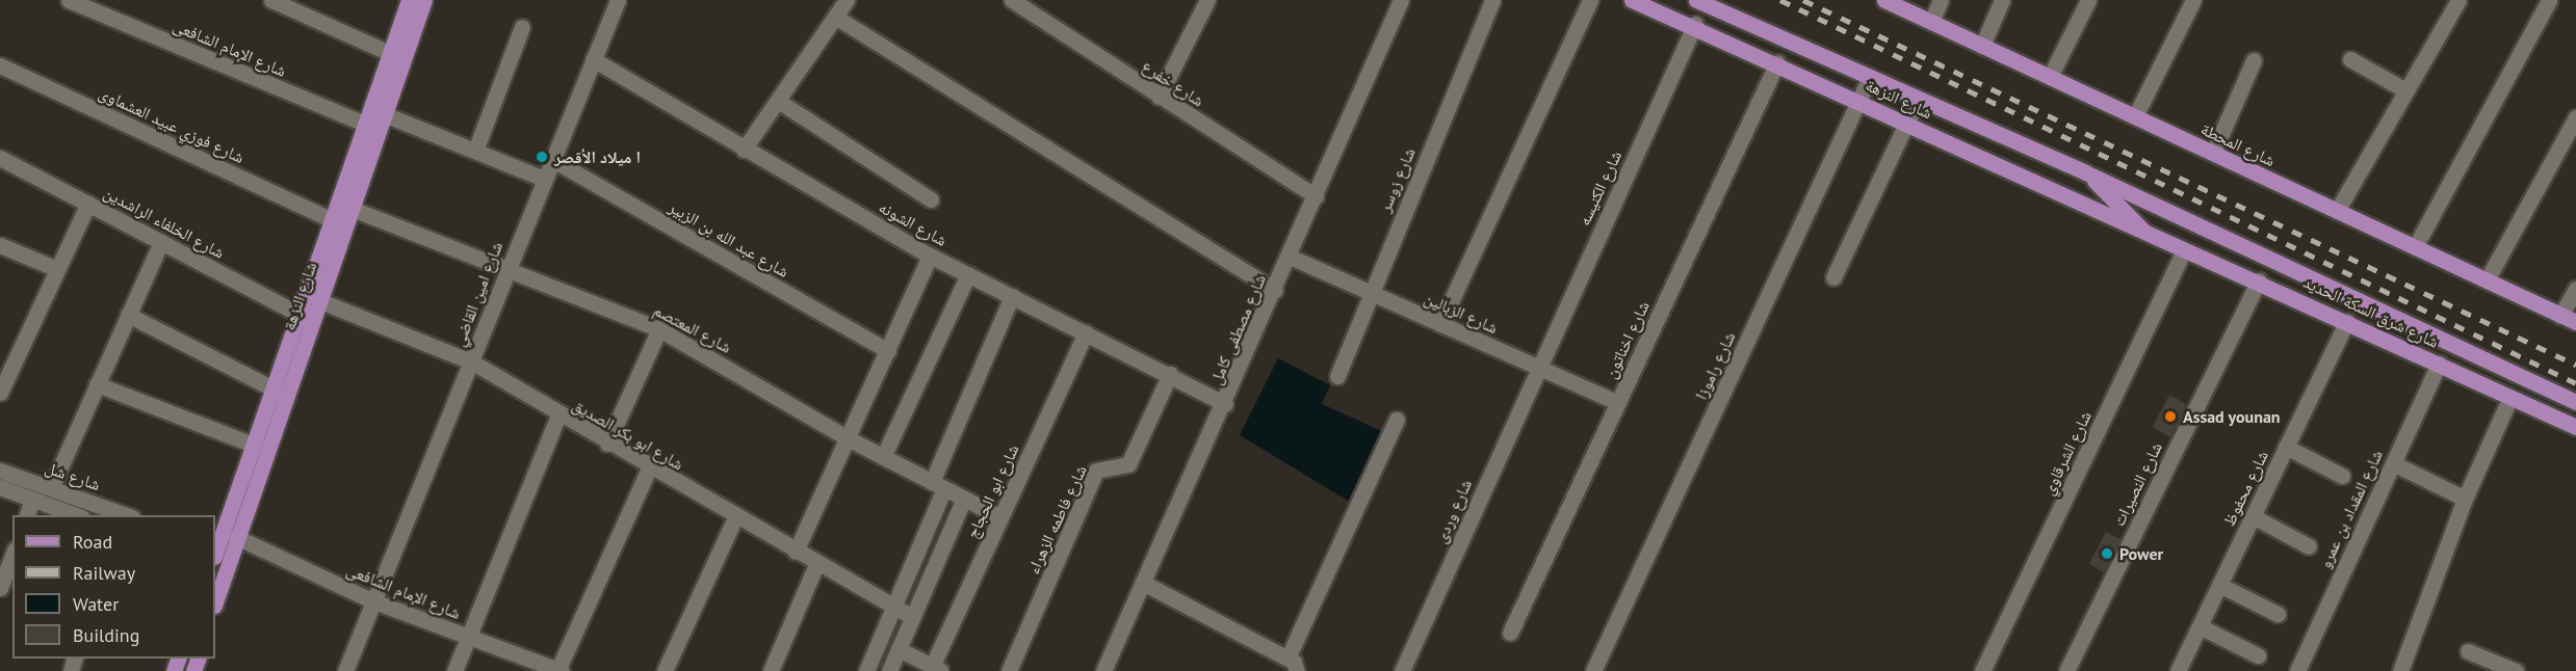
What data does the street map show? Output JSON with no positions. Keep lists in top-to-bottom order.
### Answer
{
  "streets": {
    "main road": ["شارع النزهة", "شارع المحطة", "شارع شرق السكة الحديد"],
    "street": [
      "شارع الإمام الشافعى",
      "شارع خفرع",
      "شارع فوزي عبيد العشماوى",
      "شارع زوسر",
      "شارع الكنيسه",
      "شارع الخلفاء الراشدين",
      "شارع الشونه",
      "شارع عبد الله بن الزبير",
      "شارع امين القاضي",
      "شارع الزبالين",
      "شارع المعتصم",
      "شارع مصطفى كامل",
      "شارع اخناتون",
      "شارع راموزا",
      "شارع ابو بكر الصديق",
      "شارع الشرقاوي",
      "شارع شل",
      "شارع النصيرات",
      "شارع محفوظ",
      "شارع ابو الحجاج",
      "شارع المقداد بن عمرو",
      "شارع وردى",
      "شارع فاطمه الزهراء"
    ]
  },
  "crossings": [
    ["شارع الإمام الشافعى", "شارع النزهة"],
    ["شارع الإمام الشافعى", "شارع امين القاضي"],
    ["شارع خفرع", "شارع مصطفى كامل"],
    ["شارع النزهة", "شارع فوزي عبيد العشماوى"],
    ["شارع النزهة", "شارع الكنيسه"],
    ["شارع النزهة", "شارع الخلفاء الراشدين"],
    ["شارع النزهة", "شارع شرق السكة الحديد"],
    ["شارع النزهة", "شارع المعتصم"],
    ["شارع النزهة", "شارع اخناتون"],
    ["شارع النزهة", "شارع راموزا"],
    ["شارع النزهة", "شارع ابو بكر الصديق"],
    ["شارع زوسر", "شارع الزبالين"],
    ["شارع الكنيسه", "شارع الزبالين"],
    ["شارع الكنيسه", "شارع وردى"],
    ["شارع الشونه", "شارع امين القاضي"],
    ["شارع الشونه", "شارع مصطفى كامل"],
    ["شارع الشونه", "شارع ابو الحجاج"],
    ["شارع الشونه", "شارع فاطمه الزهراء"],
    ["شارع عبد الله بن الزبير", "شارع امين القاضي"],
    ["شارع امين القاضي", "شارع المعتصم"],
    ["شارع امين القاضي", "شارع ابو بكر الصديق"],
    ["شارع شرق السكة الحديد", "شارع الشرقاوي"],
    ["شارع شرق السكة الحديد", "شارع النصيرات"],
    ["شارع شرق السكة الحديد", "شارع محفوظ"],
    ["شارع شرق السكة الحديد", "شارع المقداد بن عمرو"],
    ["شارع الزبالين", "شارع مصطفى كامل"],
    ["شارع الزبالين", "شارع اخناتون"],
    ["شارع الزبالين", "شارع وردى"],
    ["شارع المعتصم", "شارع ابو الحجاج"]
  ],
  "places": ["ا ميلاد الأقصر", "Assad younan", "Power"],
  "legend": [
    "Road",
    "Railway",
    "Water",
    "Building"
  ]
}
